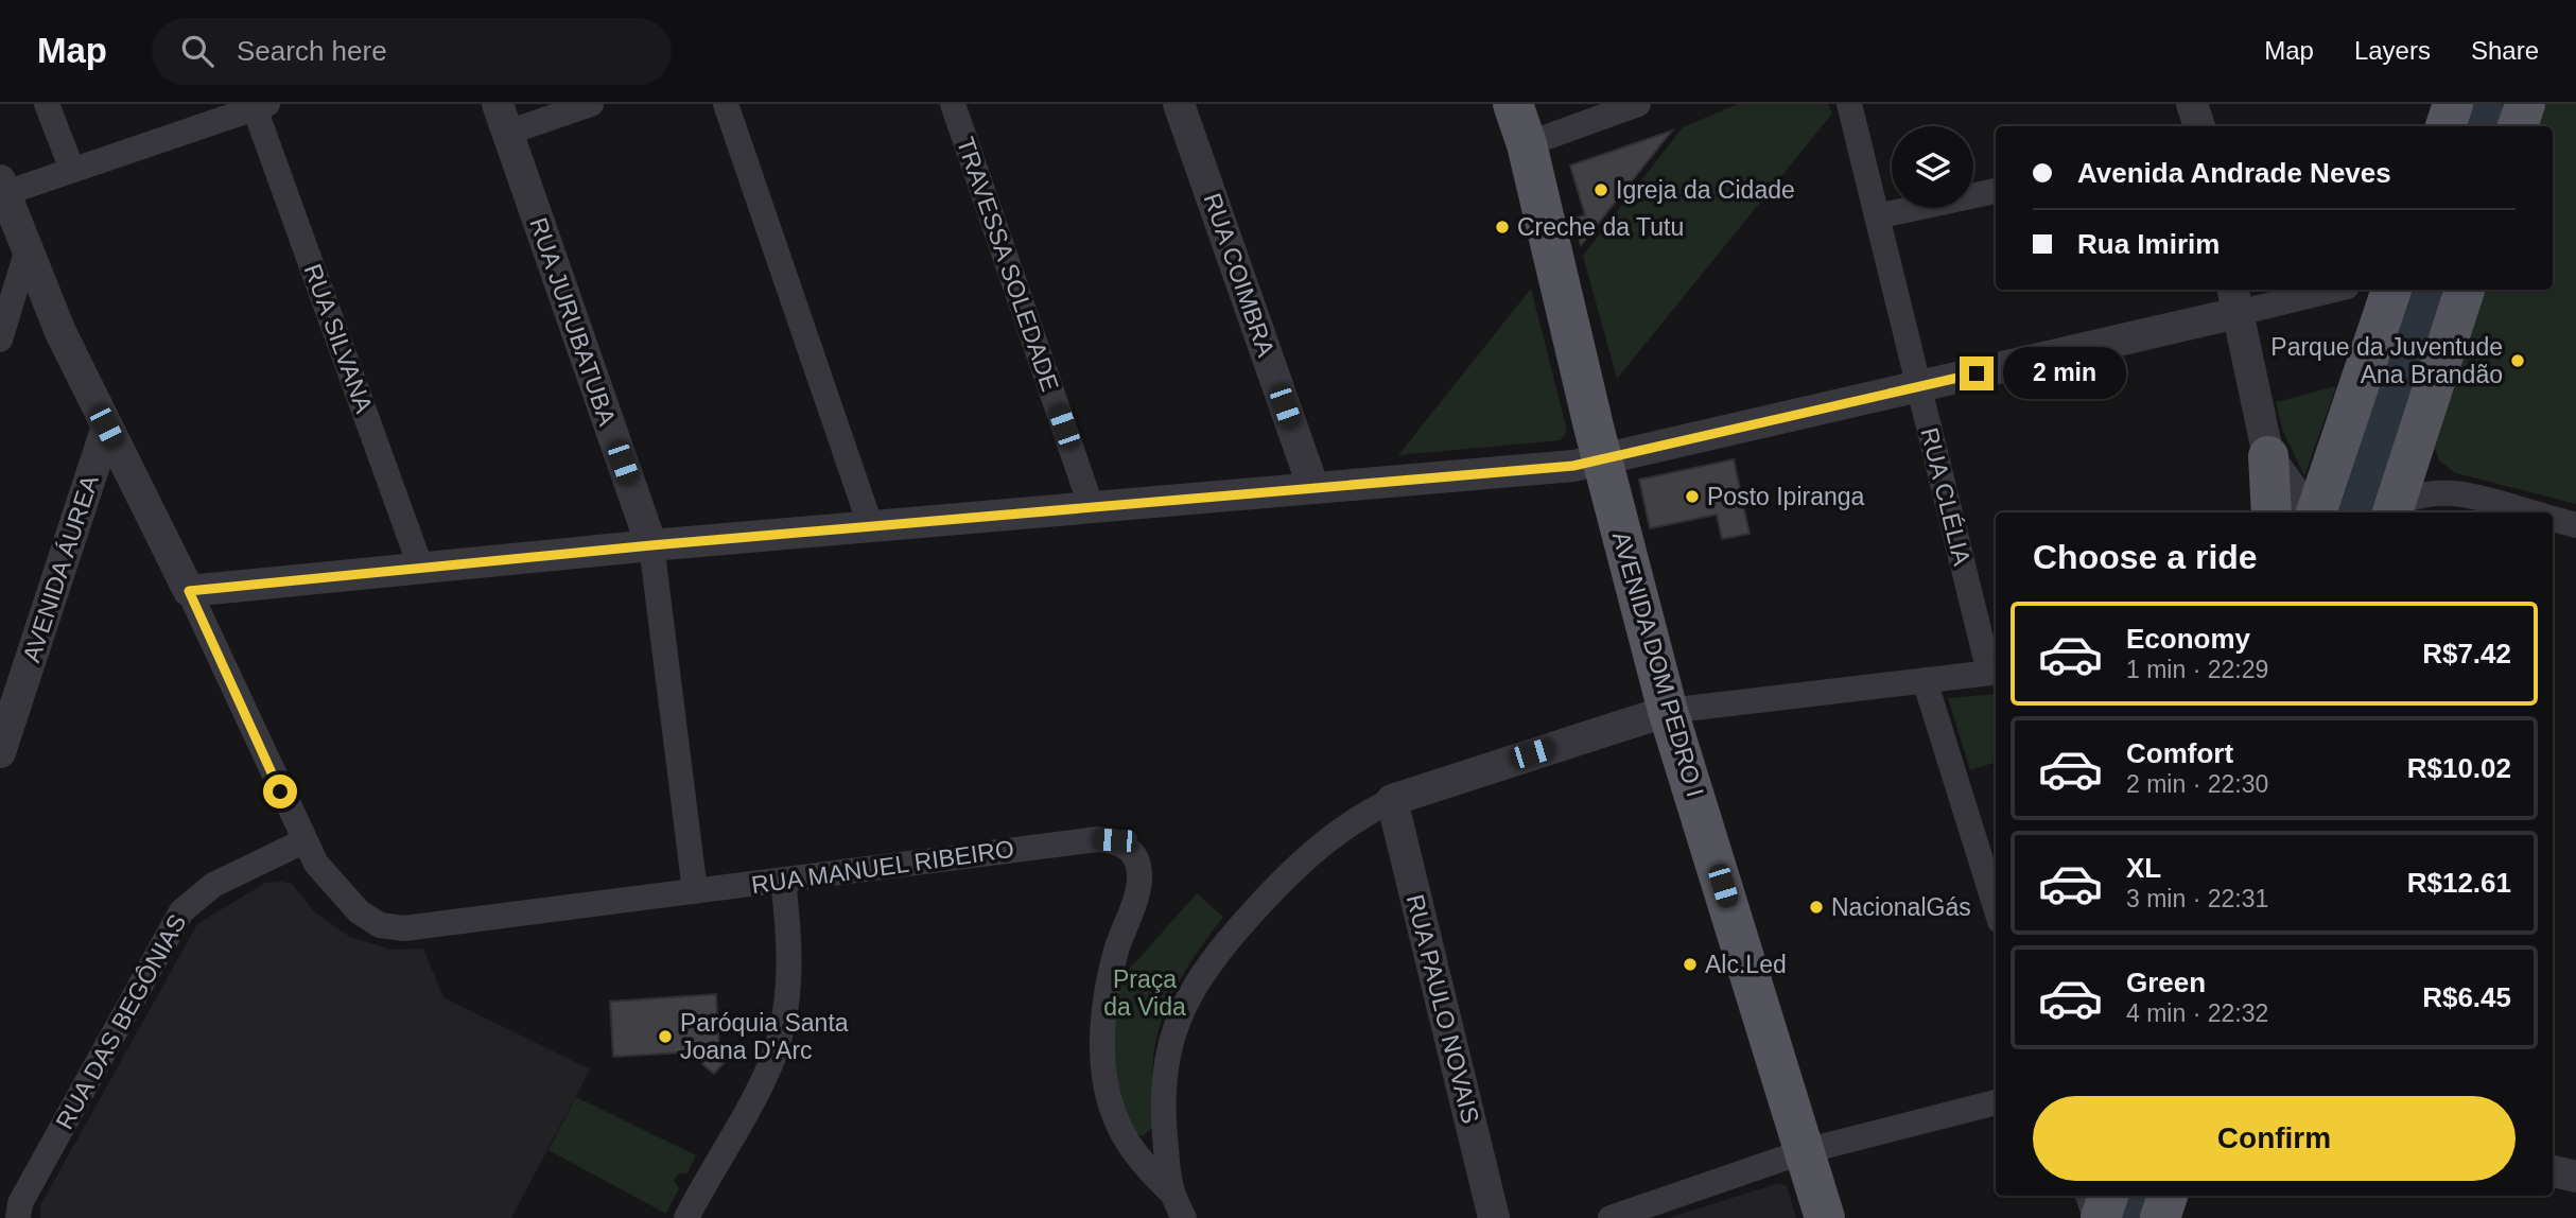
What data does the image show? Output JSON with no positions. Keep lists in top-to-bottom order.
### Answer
{
  "streets": {
    "main road": ["AVENIDA DOM PEDRO I"],
    "street": [
      "TRAVESSA SOLEDADE",
      "RUA COIMBRA",
      "RUA JURUBATUBA",
      "RUA SILVANA",
      "RUA CLÉLIA",
      "AVENIDA ÁUREA",
      "RUA MANUEL RIBEIRO",
      "RUA PAULO NOVAIS",
      "RUA DAS BEGÔNIAS"
    ]
  },
  "crossings": [
    ["RUA JURUBATUBA", "RUA MANUEL RIBEIRO"],
    ["RUA MANUEL RIBEIRO", "RUA DAS BEGÔNIAS"]
  ],
  "parks": ["Praça da Vida"],
  "places": [
    "Igreja da Cidade",
    "Creche da Tutu",
    "Parque da Juventude Ana Brandão",
    "Posto Ipiranga",
    "NacionalGás",
    "Alc.Led",
    "Paróquia Santa Joana D'Arc"
  ],
  "page": {
    "header": "Map",
    "search": "Search here",
    "nav": ["Map", "Layers", "Share"],
    "banner": ["Avenida Andrade Neves", "Rua Imirim"],
    "bubble": "2 min",
    "heading": "Choose a ride",
    "list": [
      {
        "name": "Economy",
        "note": "1 min · 22:29",
        "value": "R$7.42"
      },
      {
        "name": "Comfort",
        "note": "2 min · 22:30",
        "value": "R$10.02"
      },
      {
        "name": "XL",
        "note": "3 min · 22:31",
        "value": "R$12.61"
      },
      {
        "name": "Green",
        "note": "4 min · 22:32",
        "value": "R$6.45"
      }
    ],
    "buttons": "Confirm"
  }
}
